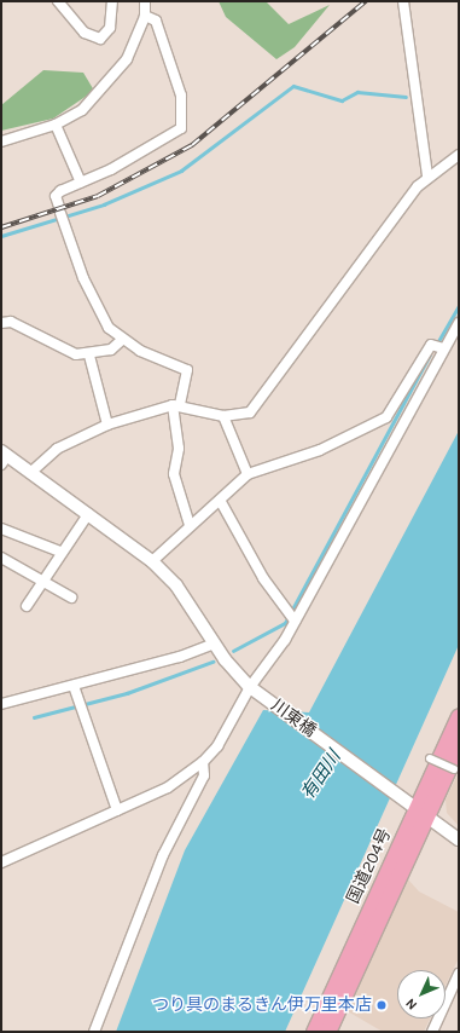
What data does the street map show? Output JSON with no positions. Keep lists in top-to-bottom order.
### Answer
{
  "streets": {
    "highway": ["国道204号"],
    "street": ["川東橋"]
  },
  "crossings": [
    ["川東橋", "国道204号"]
  ],
  "water": ["有田川"],
  "places": ["つり具のまるきん伊万里本店"],
  "north": "bottom left"
}
